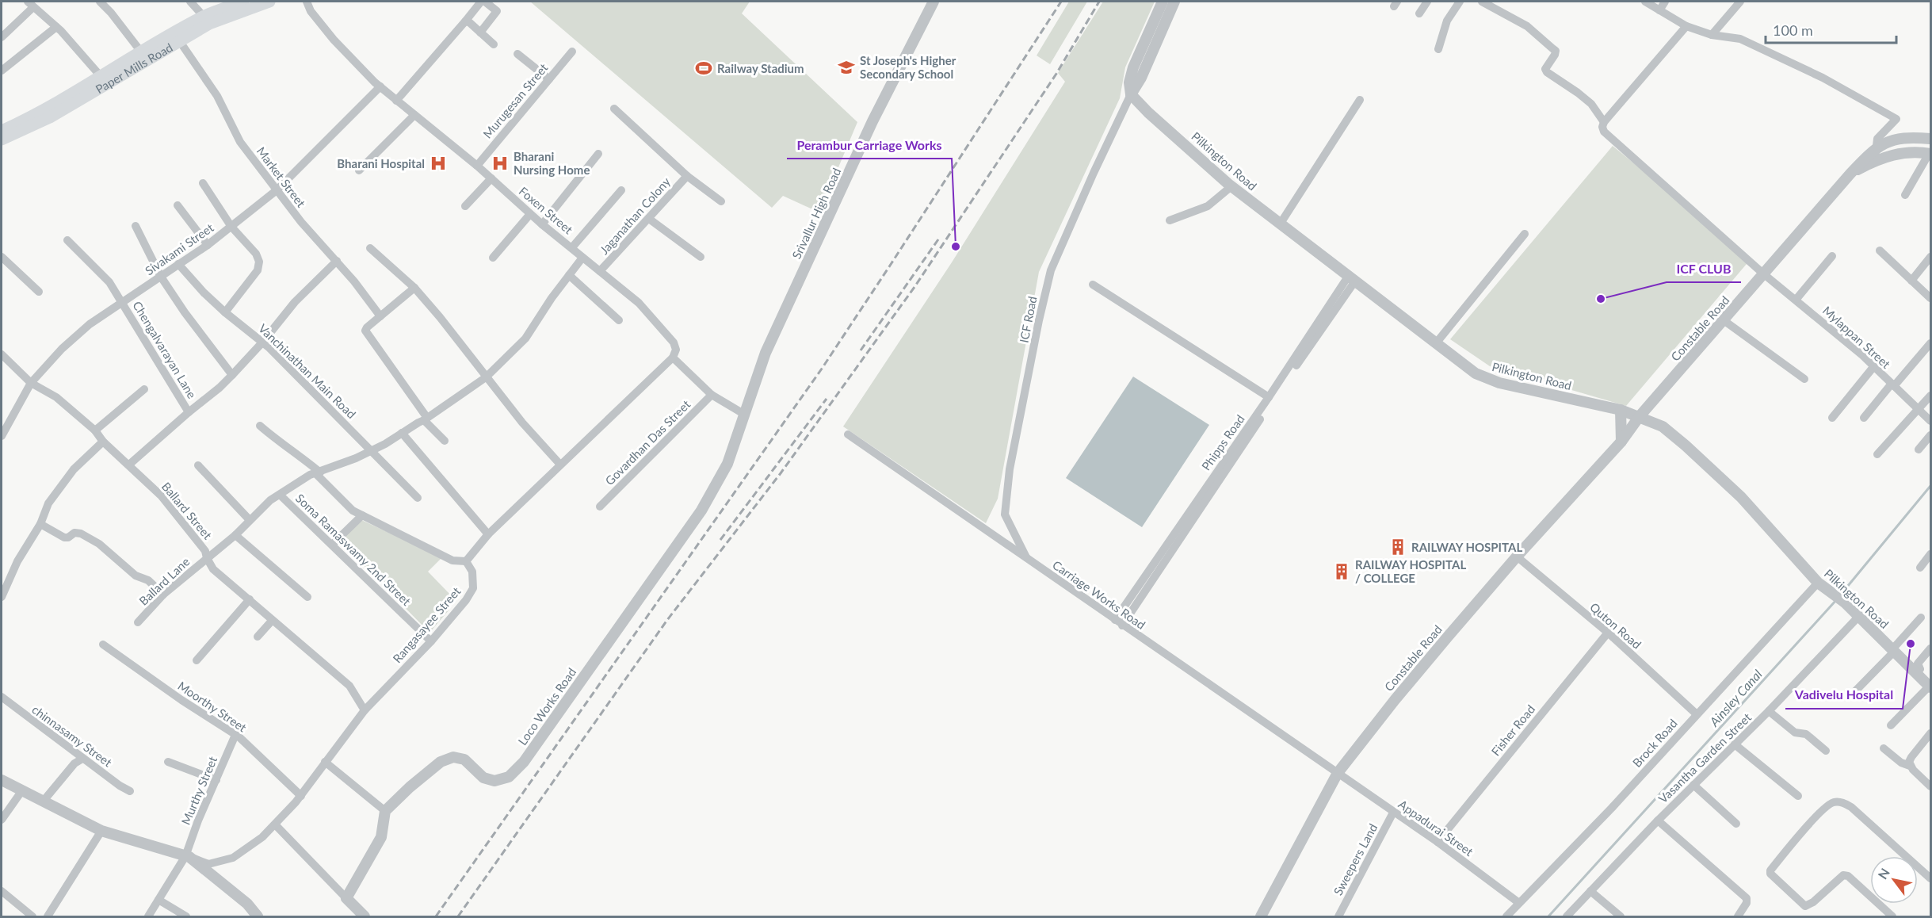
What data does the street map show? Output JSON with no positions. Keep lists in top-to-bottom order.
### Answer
{
  "streets": {
    "main road": ["Paper Mills Road"],
    "street": [
      "Murugesan Street",
      "Pilkington Road",
      "Market Street",
      "Foxen Street",
      "Srivallur High Road",
      "Jaganathan Colony",
      "Sivakami Street",
      "ICF Road",
      "Constable Road",
      "Mylappan Street",
      "Chengalvarayan Lane",
      "Vanchinathan Main Road",
      "Govardhan Das Street",
      "Phipps Road",
      "Ballard Street",
      "Soma Ramaswamy 2nd Street",
      "Ballard Lane",
      "Carriage Works Road",
      "Rangasayee Street",
      "Quton Road",
      "Moorthy Street",
      "Loco Works Road",
      "Fisher Road",
      "chinnasamy Street",
      "Brock Road",
      "Vasantha Garden Street",
      "Murthy Street",
      "Appadurai Street",
      "Sweepers Land"
    ]
  },
  "crossings": [
    ["Paper Mills Road", "Market Street"],
    ["Murugesan Street", "Foxen Street"],
    ["Pilkington Road", "ICF Road"],
    ["Pilkington Road", "Constable Road"],
    ["Pilkington Road", "Phipps Road"],
    ["Pilkington Road", "Brock Road"],
    ["Pilkington Road", "Vasantha Garden Street"],
    ["Market Street", "Sivakami Street"],
    ["Foxen Street", "Jaganathan Colony"],
    ["Foxen Street", "Sivakami Street"],
    ["Foxen Street", "Ballard Lane"],
    ["Srivallur High Road", "Loco Works Road"],
    ["Sivakami Street", "Chengalvarayan Lane"],
    ["Sivakami Street", "Vanchinathan Main Road"],
    ["Sivakami Street", "Ballard Street"],
    ["ICF Road", "Carriage Works Road"],
    ["Constable Road", "Mylappan Street"],
    ["Constable Road", "Carriage Works Road"],
    ["Constable Road", "Quton Road"],
    ["Constable Road", "Appadurai Street"],
    ["Chengalvarayan Lane", "Ballard Street"],
    ["Vanchinathan Main Road", "Ballard Lane"],
    ["Phipps Road", "Carriage Works Road"],
    ["Ballard Street", "Ballard Lane"],
    ["Ballard Street", "Rangasayee Street"],
    ["Soma Ramaswamy 2nd Street", "Ballard Lane"],
    ["Soma Ramaswamy 2nd Street", "Rangasayee Street"],
    ["Carriage Works Road", "Appadurai Street"],
    ["Rangasayee Street", "Moorthy Street"],
    ["Rangasayee Street", "Murthy Street"],
    ["Quton Road", "Fisher Road"],
    ["Quton Road", "Brock Road"],
    ["Moorthy Street", "Murthy Street"],
    ["Fisher Road", "Appadurai Street"],
    ["Brock Road", "Appadurai Street"],
    ["Appadurai Street", "Sweepers Land"]
  ],
  "water": ["Ainsley Canal"],
  "places": {
    "school or university": ["St Joseph's Higher Secondary School"],
    "sports": ["Railway Stadium"],
    "hospital": ["Bharani Hospital", "Bharani Nursing Home"],
    "other": ["Perambur Carriage Works", "ICF CLUB", "Vadivelu Hospital"],
    "building": ["RAILWAY HOSPITAL", "RAILWAY HOSPITAL / COLLEGE"]
  },
  "scale_bar": "100 m",
  "north": "top left"
}
